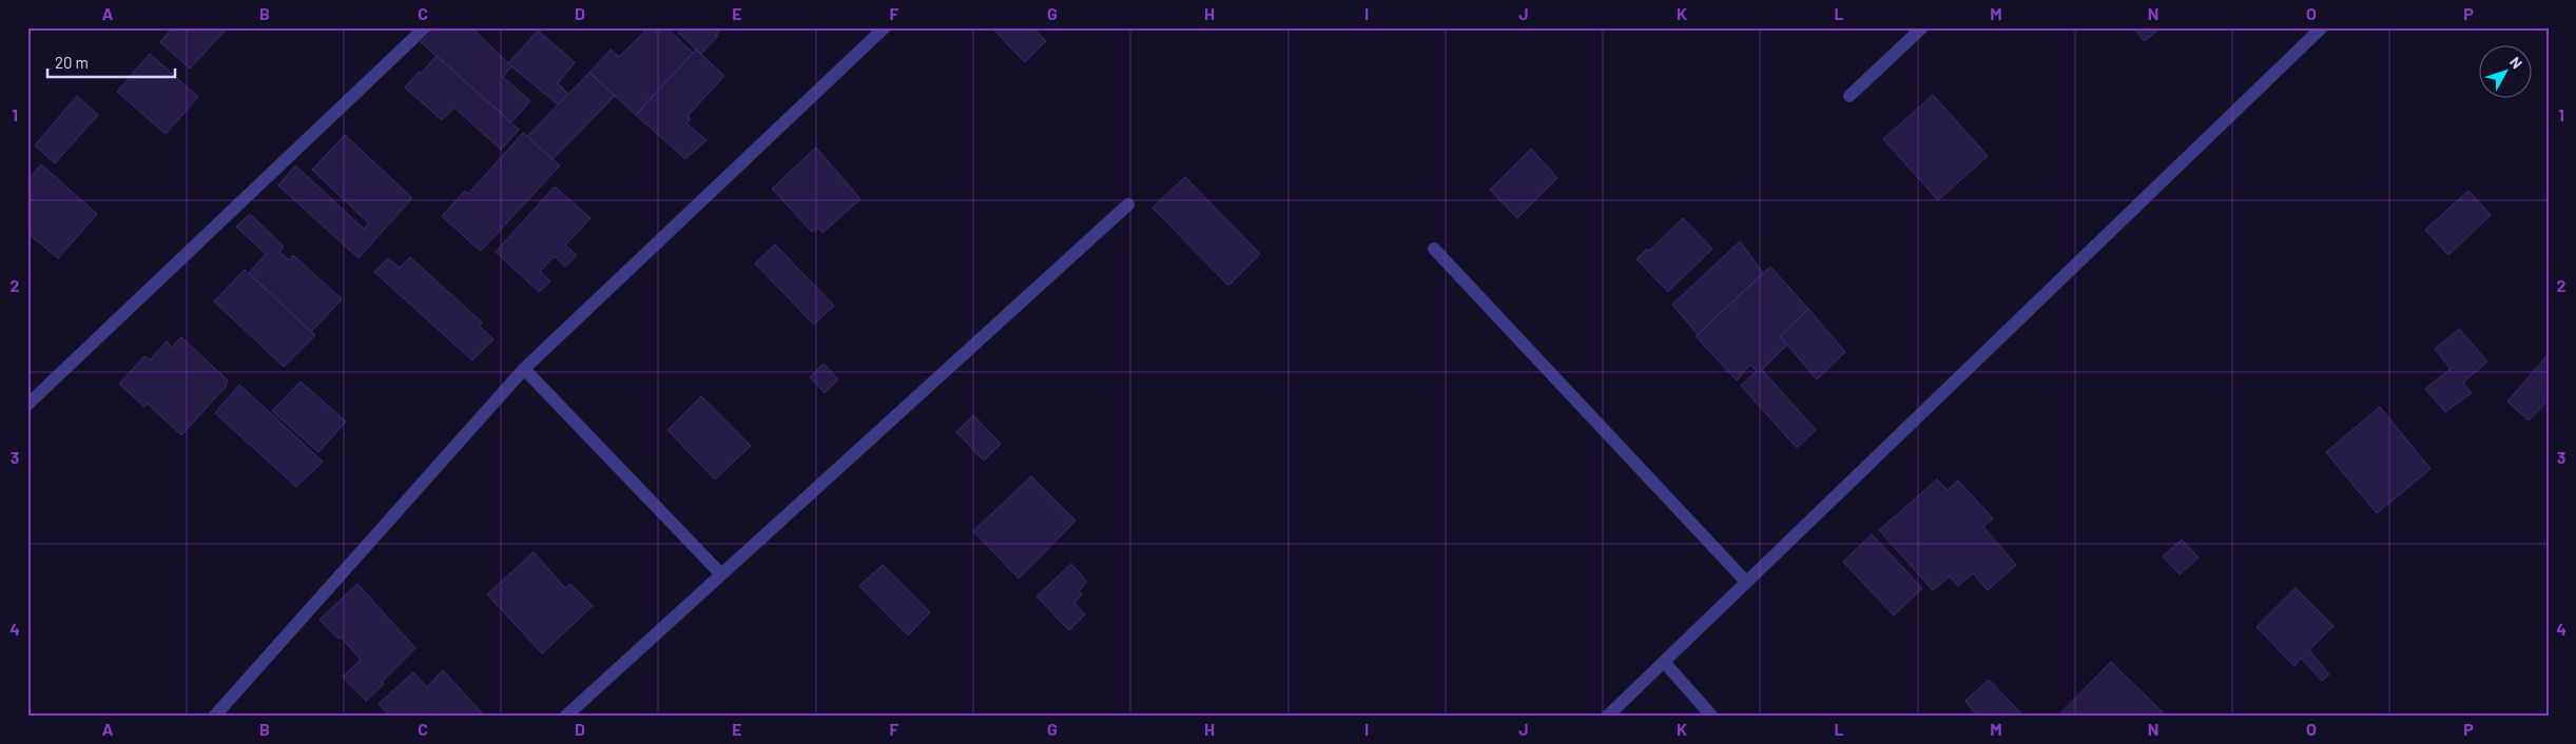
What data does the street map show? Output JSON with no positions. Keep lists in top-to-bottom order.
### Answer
{
  "scale_bar": "20 m",
  "north": "top right",
  "grid": {
    "columns": [
      "A",
      "B",
      "C",
      "D",
      "E",
      "F",
      "G",
      "H",
      "I",
      "J",
      "K",
      "L",
      "M",
      "N",
      "O",
      "P"
    ],
    "rows": [
      "1",
      "2",
      "3",
      "4"
    ]
  }
}
